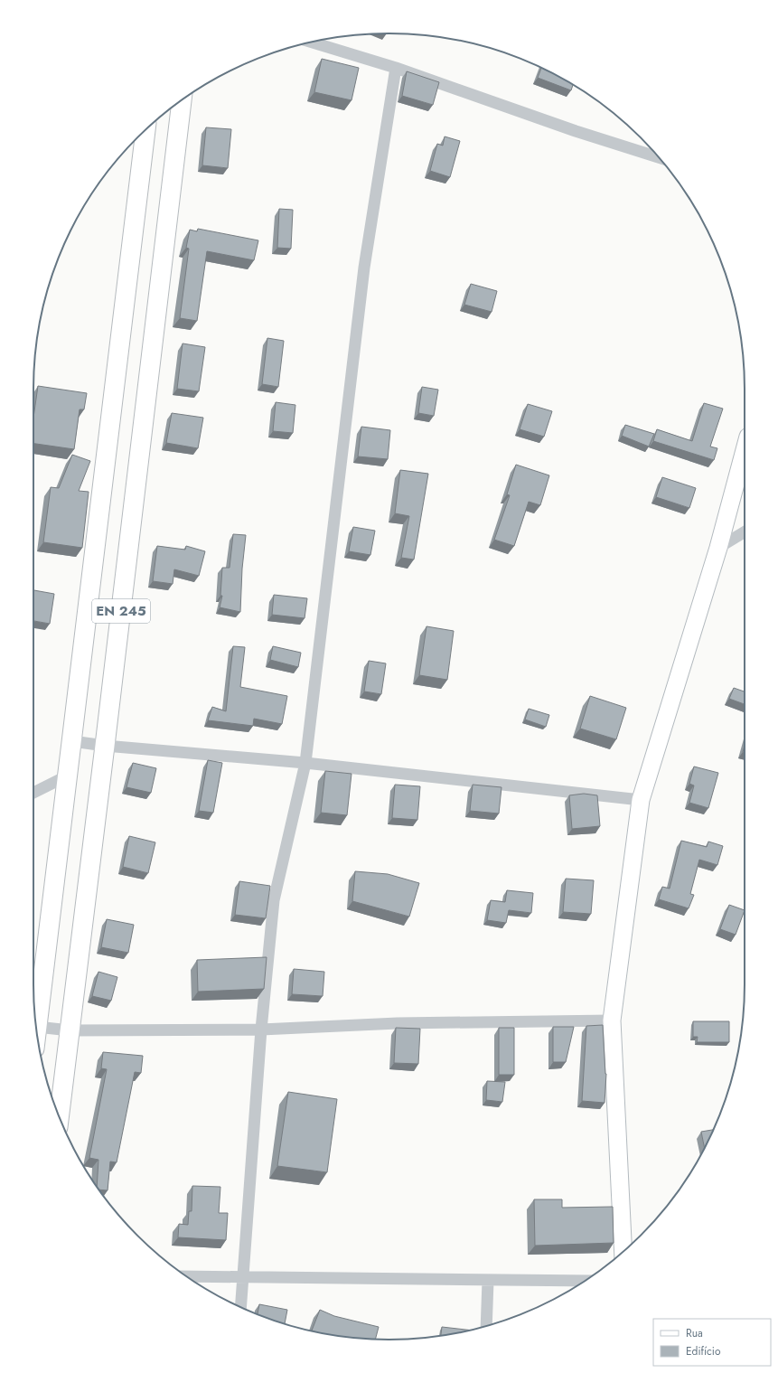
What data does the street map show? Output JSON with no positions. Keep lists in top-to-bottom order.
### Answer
{
  "streets": {
    "main road": ["EN 245"]
  },
  "legend": ["Rua", "Edifício"]
}
